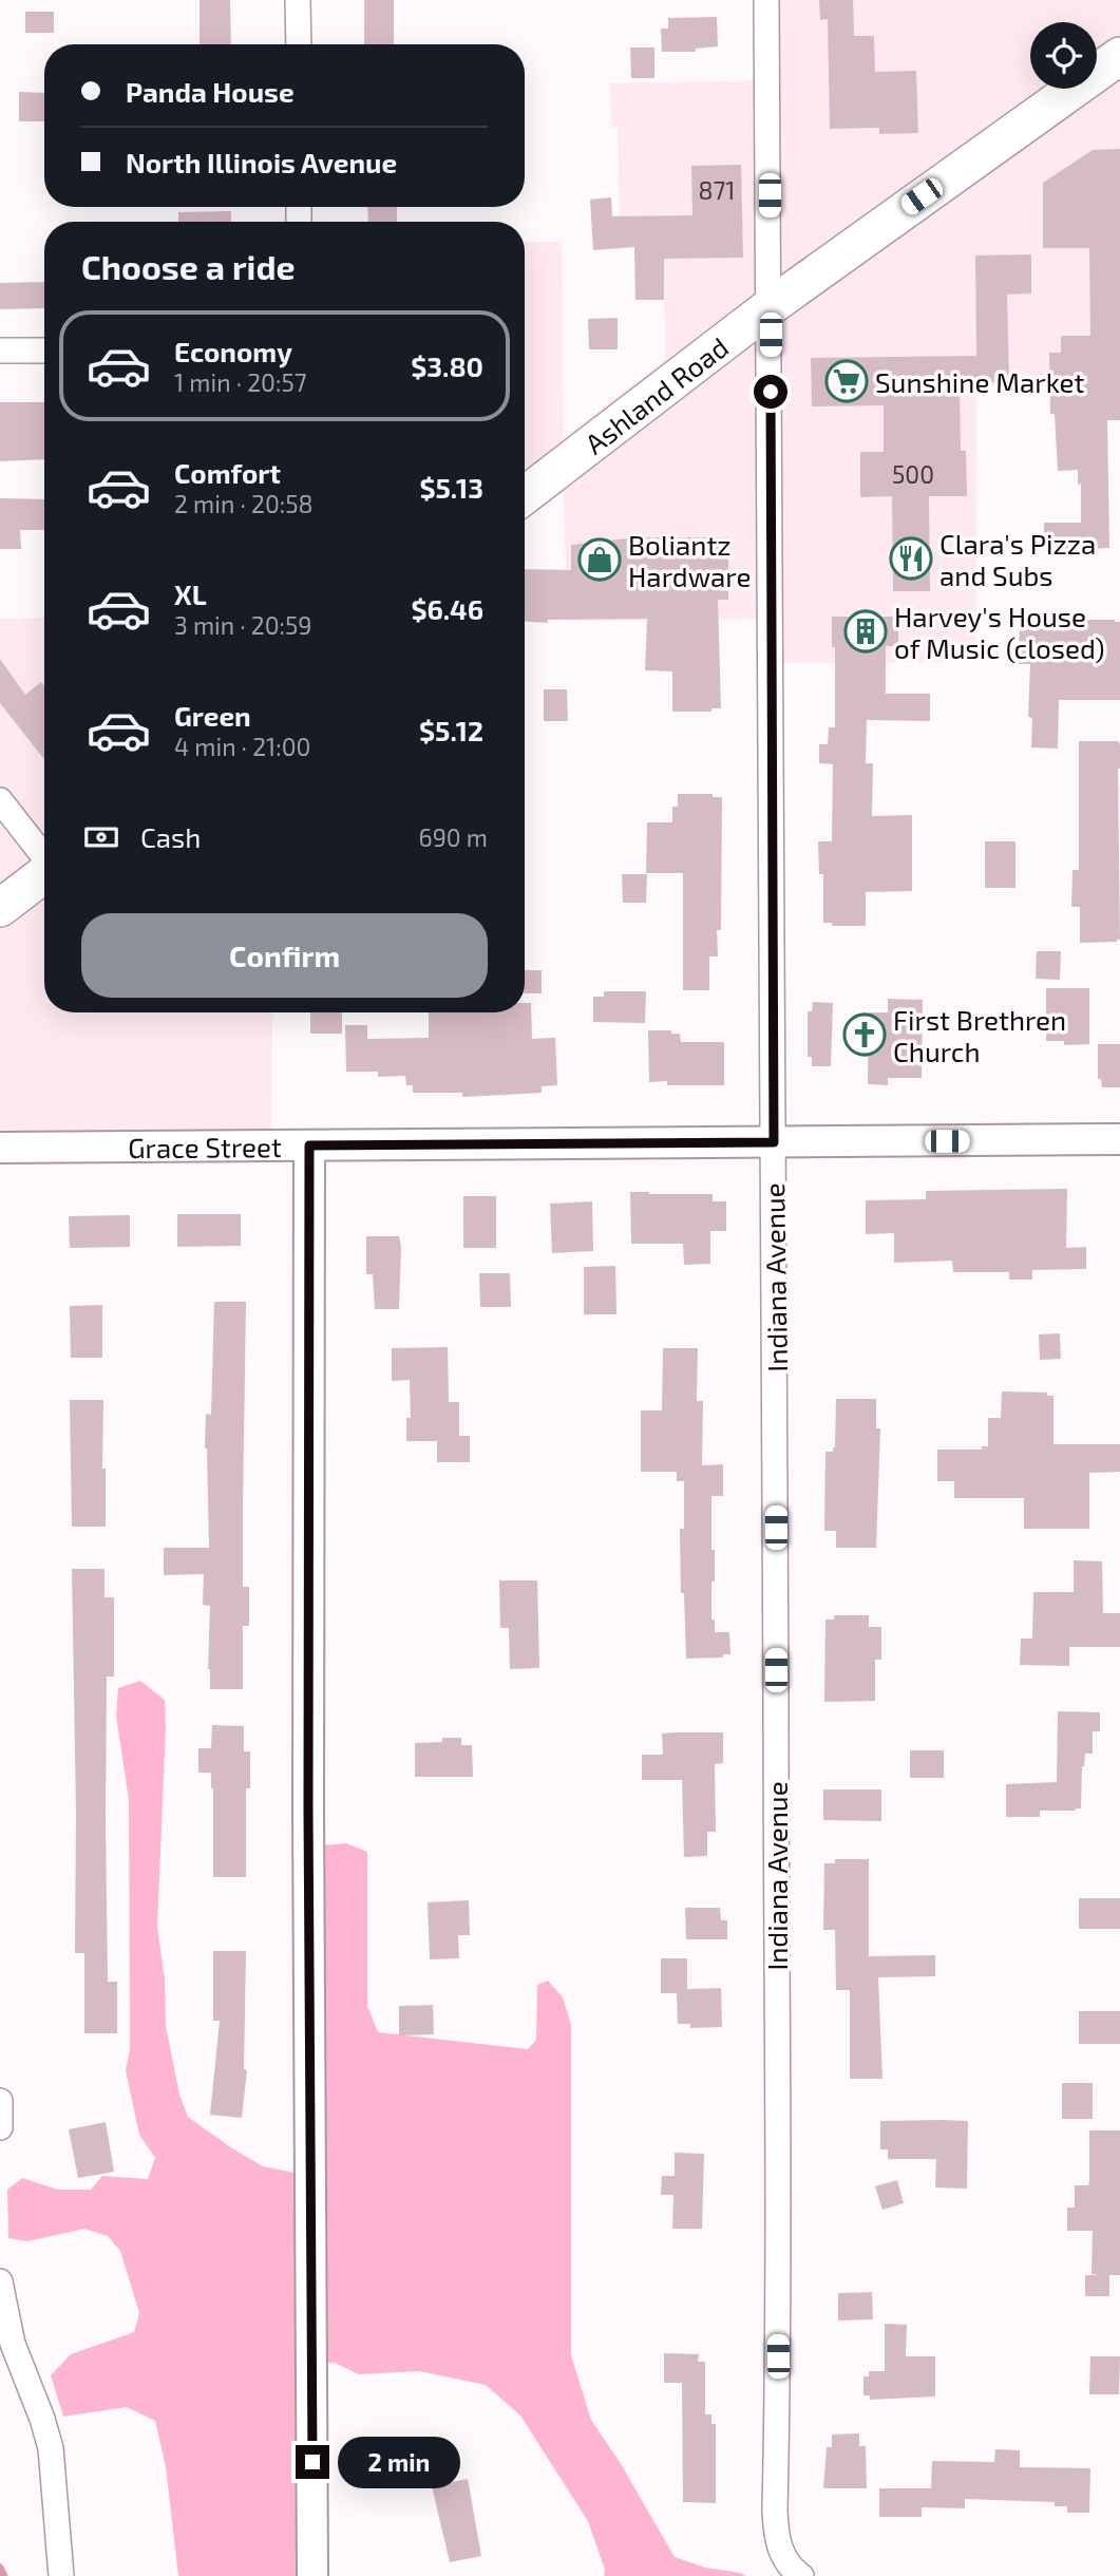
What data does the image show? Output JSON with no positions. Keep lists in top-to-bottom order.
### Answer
{
  "streets": {
    "main road": ["Ashland Road"],
    "street": ["Grace Street", "Indiana Avenue"]
  },
  "crossings": [
    ["Ashland Road", "Indiana Avenue"],
    ["Grace Street", "Indiana Avenue"]
  ],
  "places": {
    "supermarket": ["Sunshine Market"],
    "restaurant": ["Clara's Pizza and Subs"],
    "shop": ["Boliantz Hardware"],
    "building": ["Harvey's House of Music (closed)"],
    "church": ["First Brethren Church"]
  },
  "house_numbers": ["871", "500"],
  "page": {
    "banner": ["Panda House", "North Illinois Avenue"],
    "heading": "Choose a ride",
    "list": [
      {
        "name": "Economy",
        "note": "1 min · 20:57",
        "value": "$3.80"
      },
      {
        "name": "Comfort",
        "note": "2 min · 20:58",
        "value": "$5.13"
      },
      {
        "name": "XL",
        "note": "3 min · 20:59",
        "value": "$6.46"
      },
      {
        "name": "Green",
        "note": "4 min · 21:00",
        "value": "$5.12"
      }
    ],
    "pay": ["Cash", "690 m"],
    "buttons": "Confirm",
    "bubble": "2 min"
  }
}
